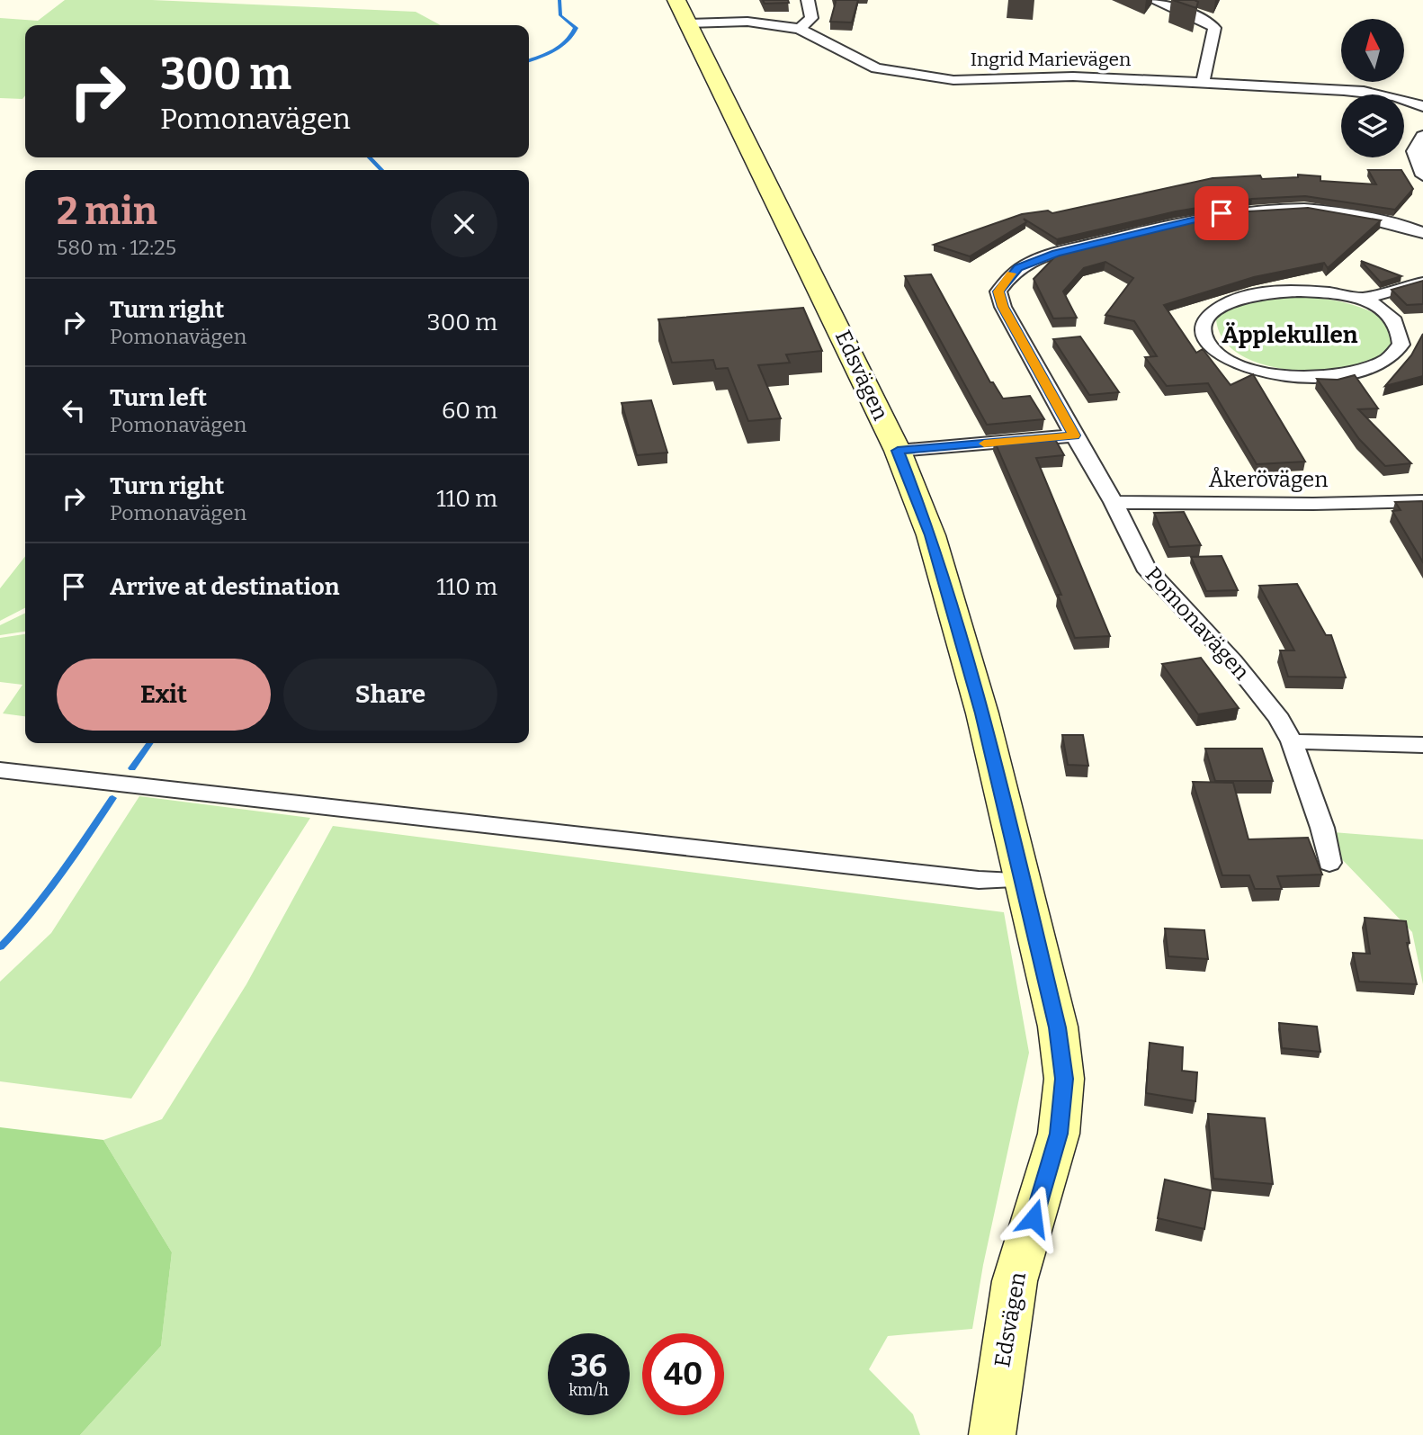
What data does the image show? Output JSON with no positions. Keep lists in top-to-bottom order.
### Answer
{
  "streets": {
    "street": [
      "Ingrid Marievägen",
      "Edsvägen",
      "Åkerövägen",
      "Pomonavägen"
    ]
  },
  "crossings": [
    ["Ingrid Marievägen", "Edsvägen"],
    ["Åkerövägen", "Pomonavägen"]
  ],
  "districts": ["Äpplekullen"],
  "north": "top",
  "page": {
    "turn": ["300 m", "Pomonavägen"],
    "heading": ["2 min", "580 m · 12:25"],
    "list": [
      {
        "name": "Turn right",
        "note": "Pomonavägen",
        "value": "300 m"
      },
      {
        "name": "Turn left",
        "note": "Pomonavägen",
        "value": "60 m"
      },
      {
        "name": "Turn right",
        "note": "Pomonavägen",
        "value": "110 m"
      },
      {
        "name": "Arrive at destination",
        "value": "110 m"
      }
    ],
    "buttons": ["Exit", "Share"],
    "speed": "36 km/h",
    "limit": "40"
  }
}
